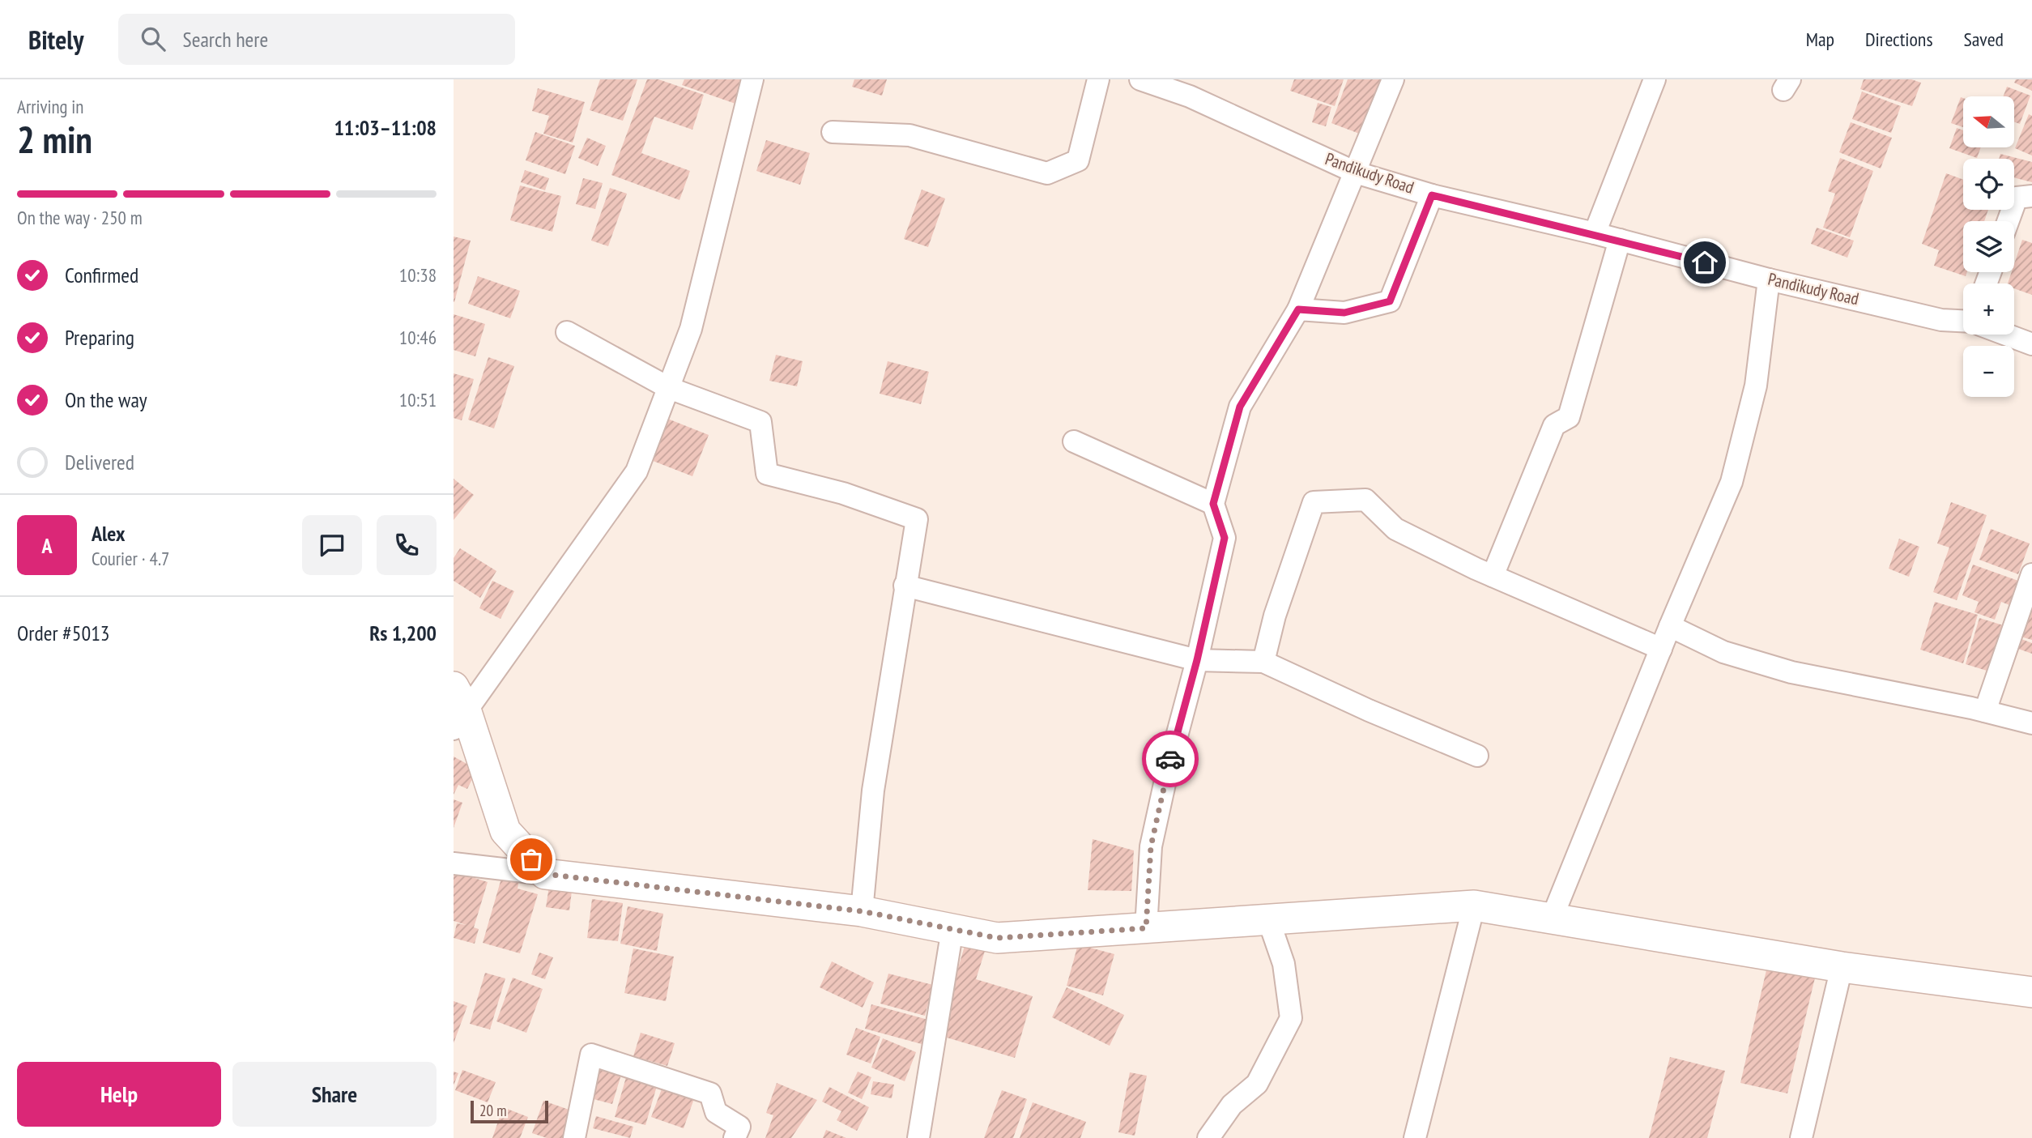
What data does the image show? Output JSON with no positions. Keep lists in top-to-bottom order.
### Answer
{
  "streets": {
    "street": ["Pandikudy Road"]
  },
  "scale_bar": "20 m",
  "north": "left",
  "page": {
    "header": "Bitely",
    "search": "Search here",
    "nav": ["Map", "Directions", "Saved"],
    "heading": ["2 min", "Arriving in", "11:03–11:08"],
    "panel": [
      "Alex",
      "Courier · 4.7",
      "Order #5013",
      "Rs 1,200"
    ],
    "map_buttons": ["+", "−"],
    "bar": "On the way · 250 m",
    "list": [
      ["Confirmed", "10:38"],
      ["Preparing", "10:46"],
      ["On the way", "10:51"],
      "Delivered"
    ],
    "round": "A",
    "buttons": ["Help", "Share"],
    "scale": "20 m"
  }
}
